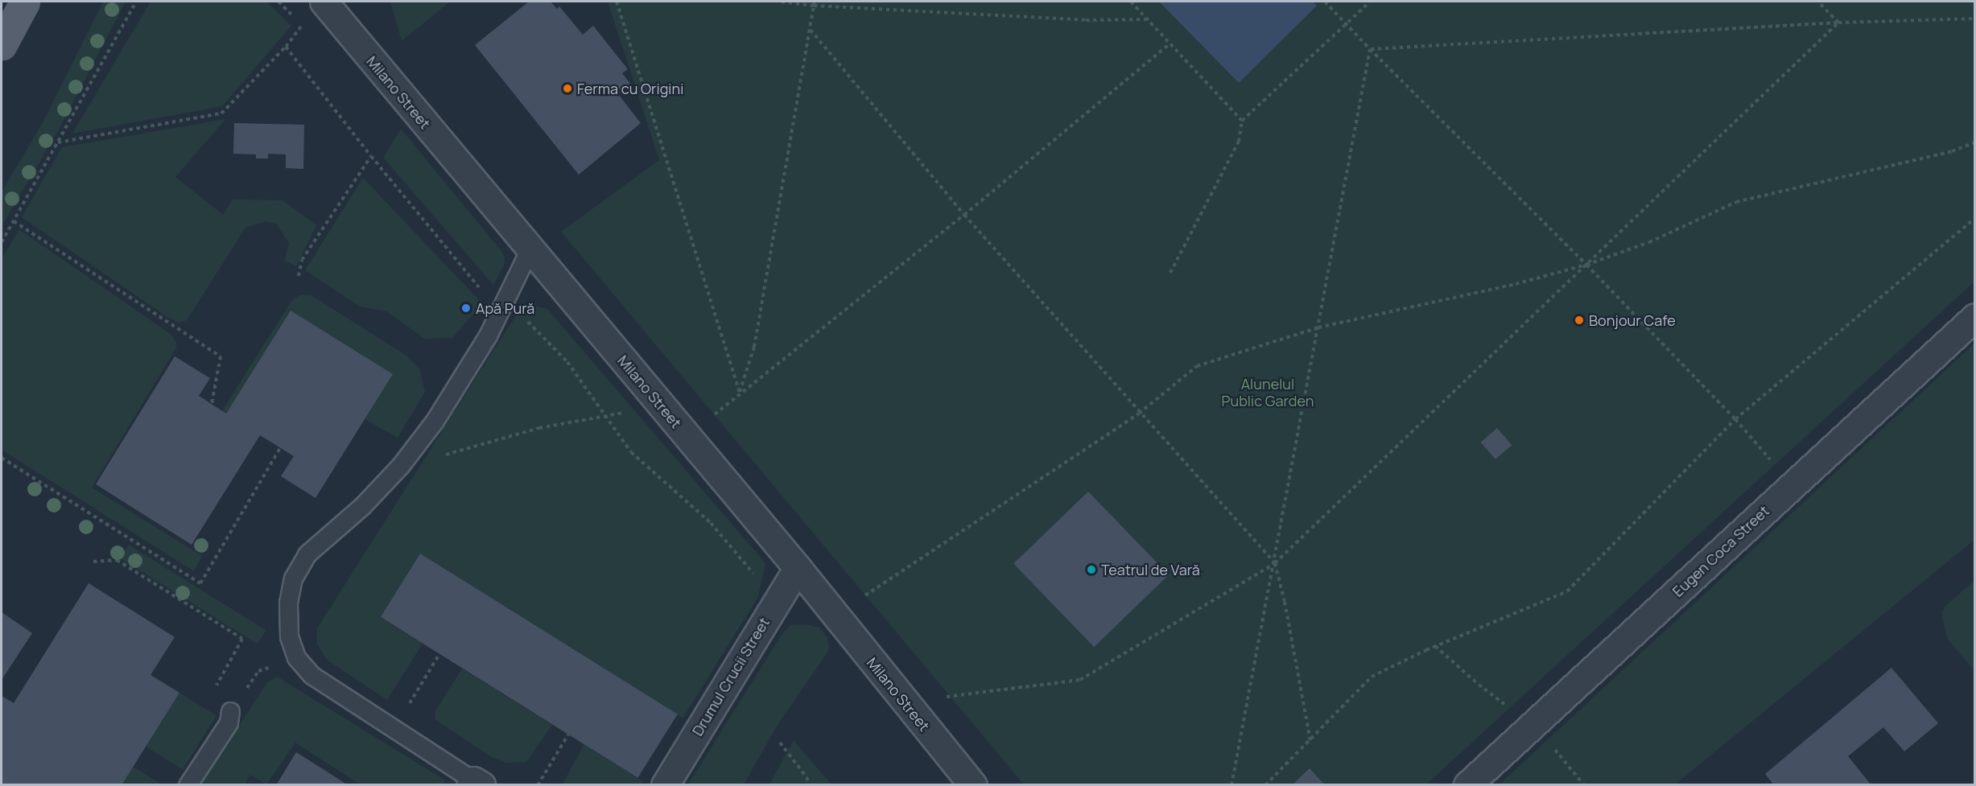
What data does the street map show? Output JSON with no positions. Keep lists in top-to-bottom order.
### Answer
{
  "streets": {
    "street": ["Milano Street", "Eugen Coca Street", "Drumul Crucii Street"]
  },
  "crossings": [
    ["Milano Street", "Drumul Crucii Street"]
  ],
  "parks": ["Alunelul Public Garden"],
  "places": [
    "Ferma cu Origini",
    "Apă Pură",
    "Bonjour Cafe",
    "Teatrul de Vară"
  ]
}
